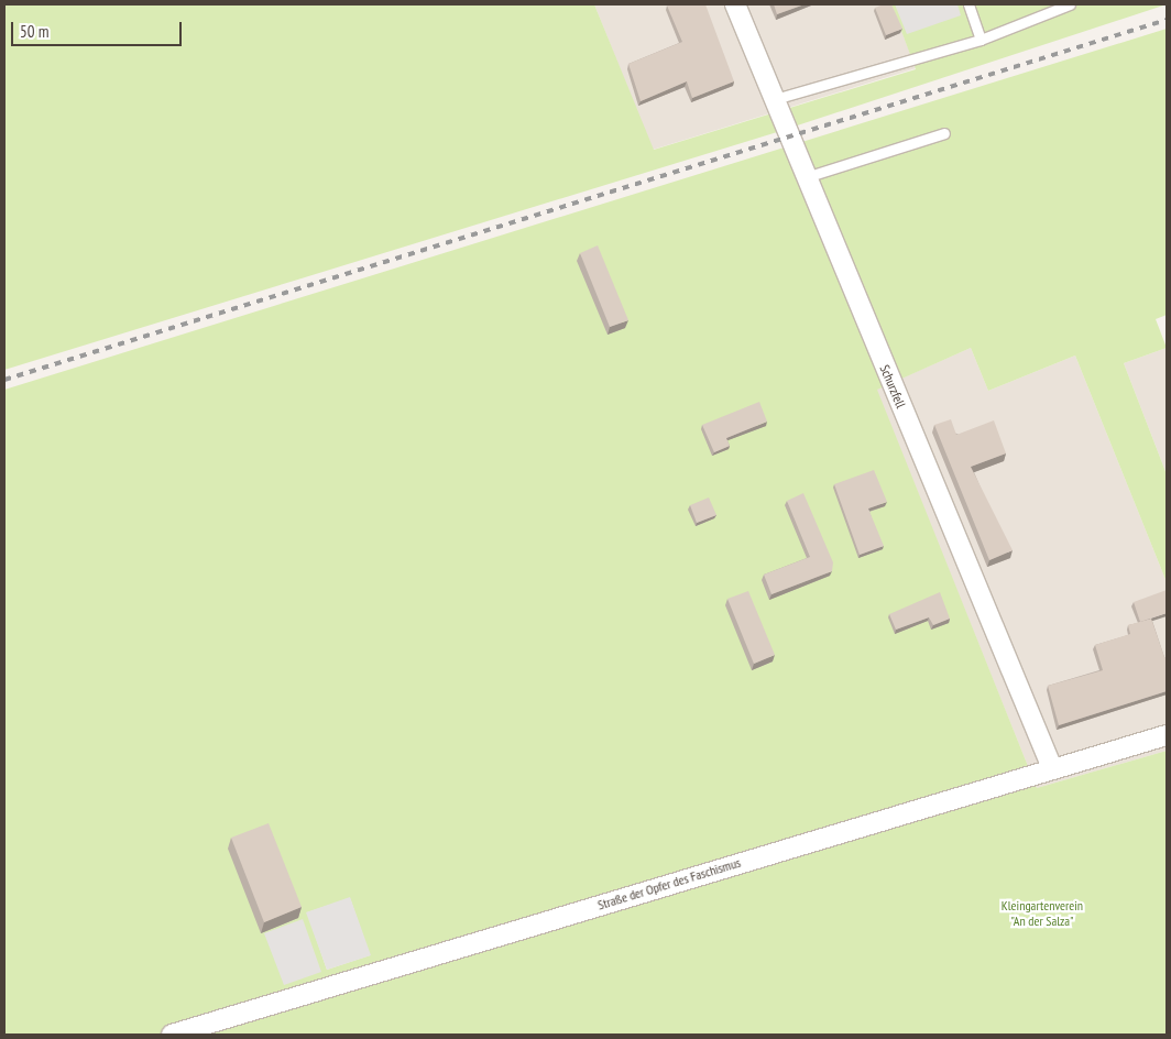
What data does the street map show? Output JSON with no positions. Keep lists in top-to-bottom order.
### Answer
{
  "streets": {
    "street": ["Schurzfell", "Straße der Opfer des Faschismus"]
  },
  "crossings": [
    ["Schurzfell", "Straße der Opfer des Faschismus"]
  ],
  "parks": ["Kleingartenverein \"An der Salza\""],
  "scale_bar": "50 m"
}
